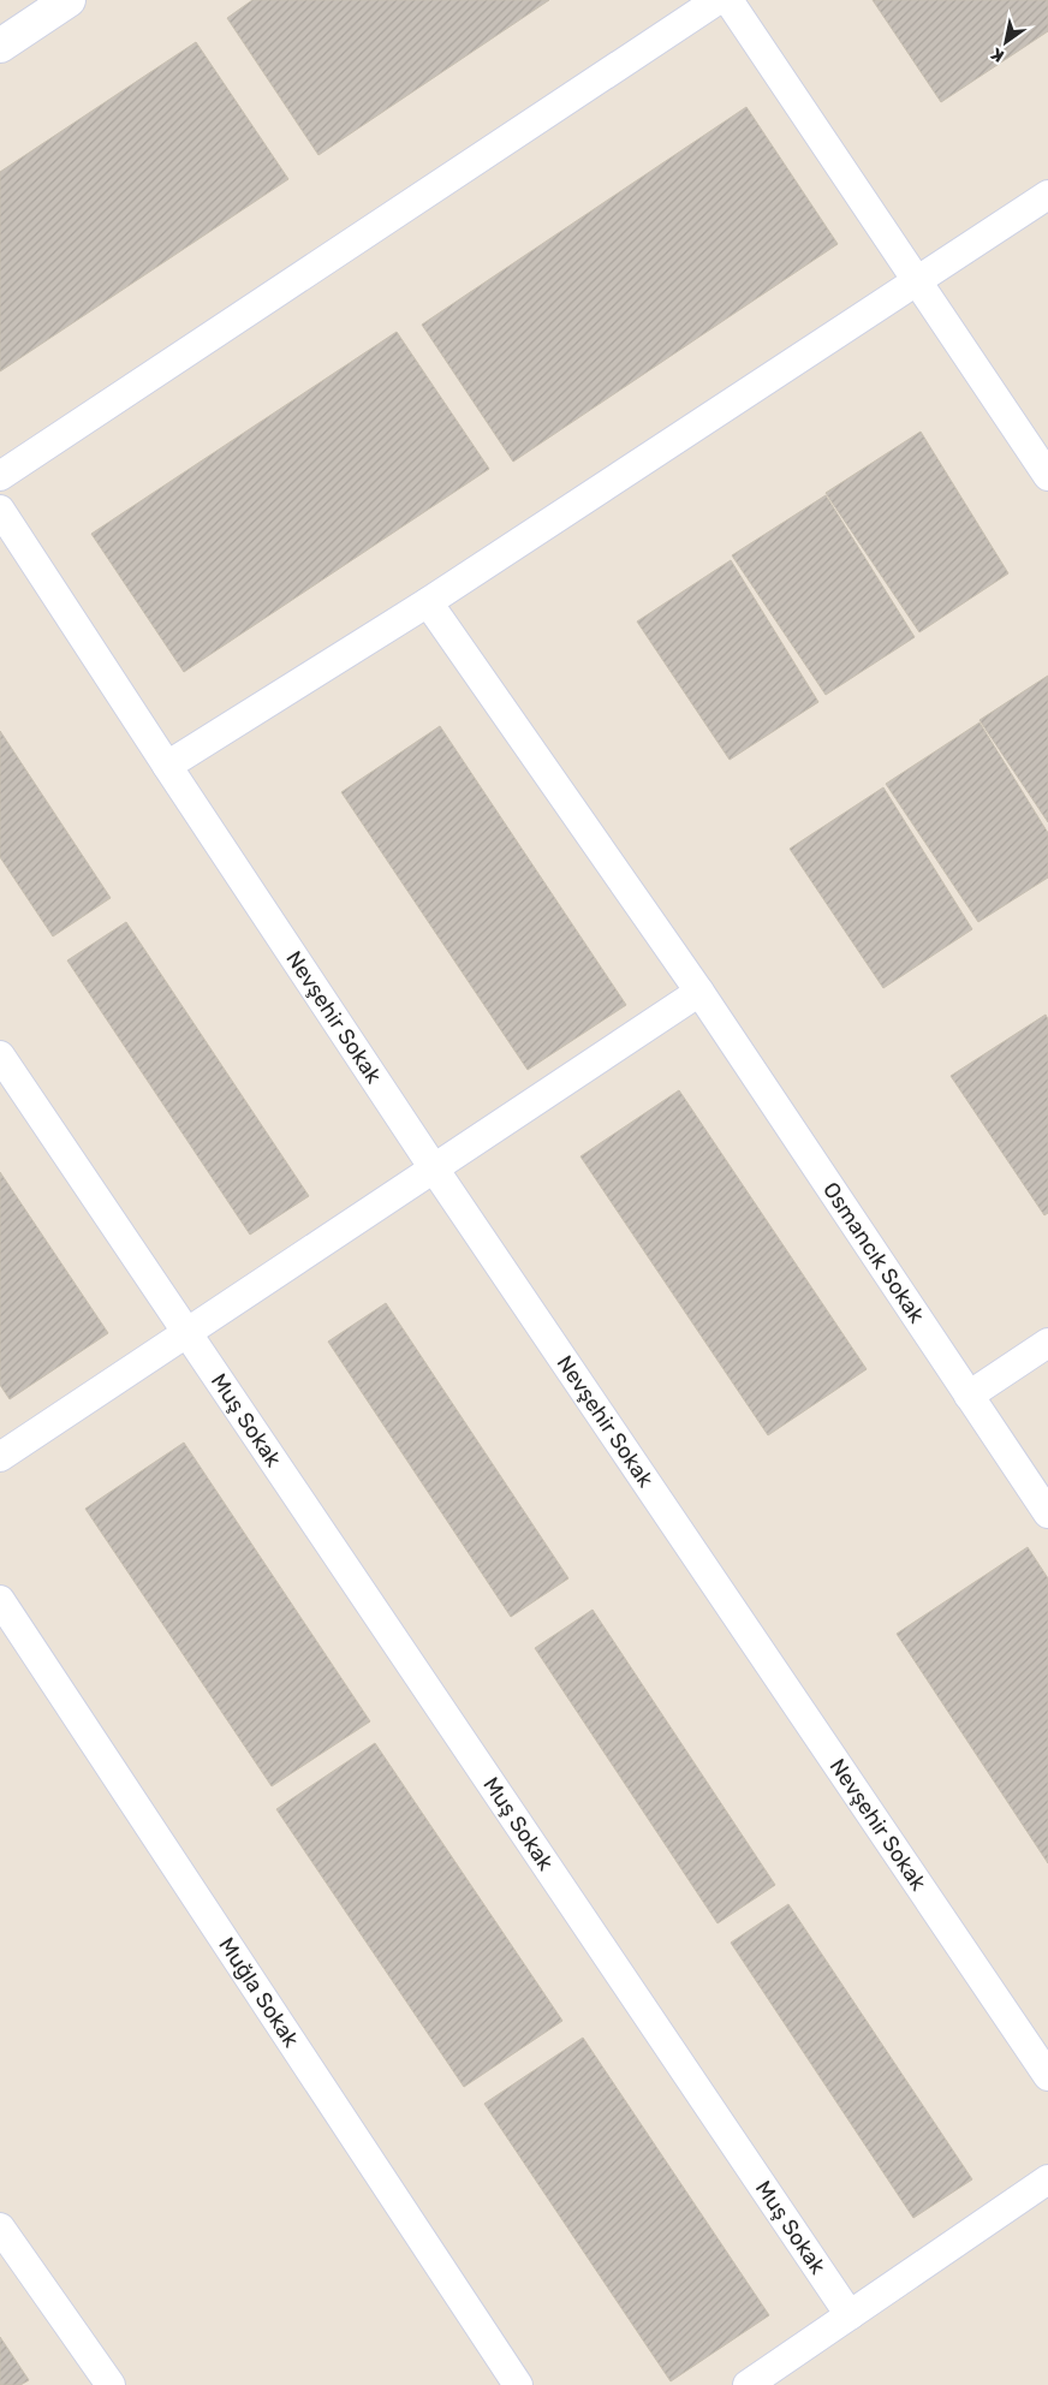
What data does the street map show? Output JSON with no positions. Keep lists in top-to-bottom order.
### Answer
{
  "streets": {
    "street": [
      "Nevşehir Sokak",
      "Osmancık Sokak",
      "Muş Sokak",
      "Muğla Sokak"
    ]
  },
  "north": "bottom left"
}
